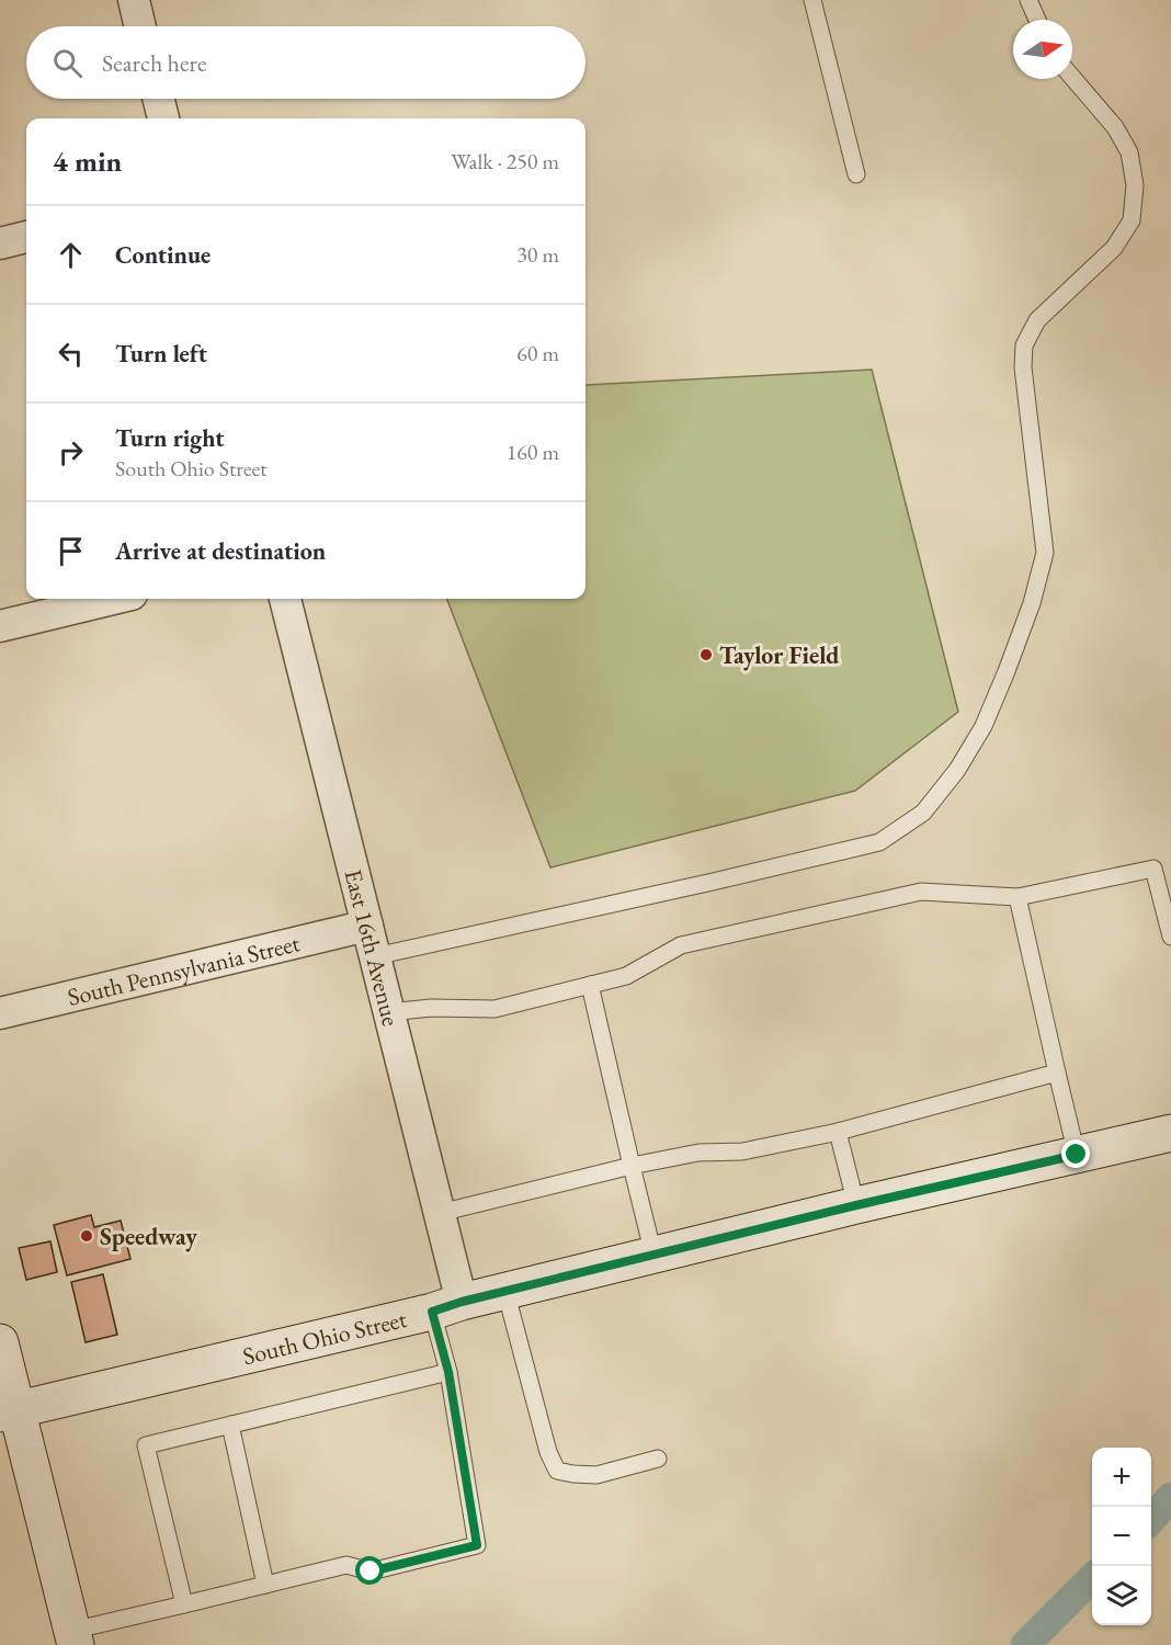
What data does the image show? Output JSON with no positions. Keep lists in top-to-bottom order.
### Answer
{
  "streets": {
    "main road": ["South Ohio Street"],
    "street": ["East 16th Avenue", "South Pennsylvania Street"]
  },
  "crossings": [
    ["East 16th Avenue", "South Pennsylvania Street"],
    ["East 16th Avenue", "South Ohio Street"]
  ],
  "places": ["Taylor Field", "Speedway"],
  "north": "right",
  "page": {
    "search": "Search here",
    "heading": ["4 min", "Walk · 250 m"],
    "list": [
      ["Continue", "30 m"],
      ["Turn left", "60 m"],
      ["Turn right", "South Ohio Street", "160 m"],
      "Arrive at destination"
    ],
    "map_buttons": ["+", "−"]
  }
}
